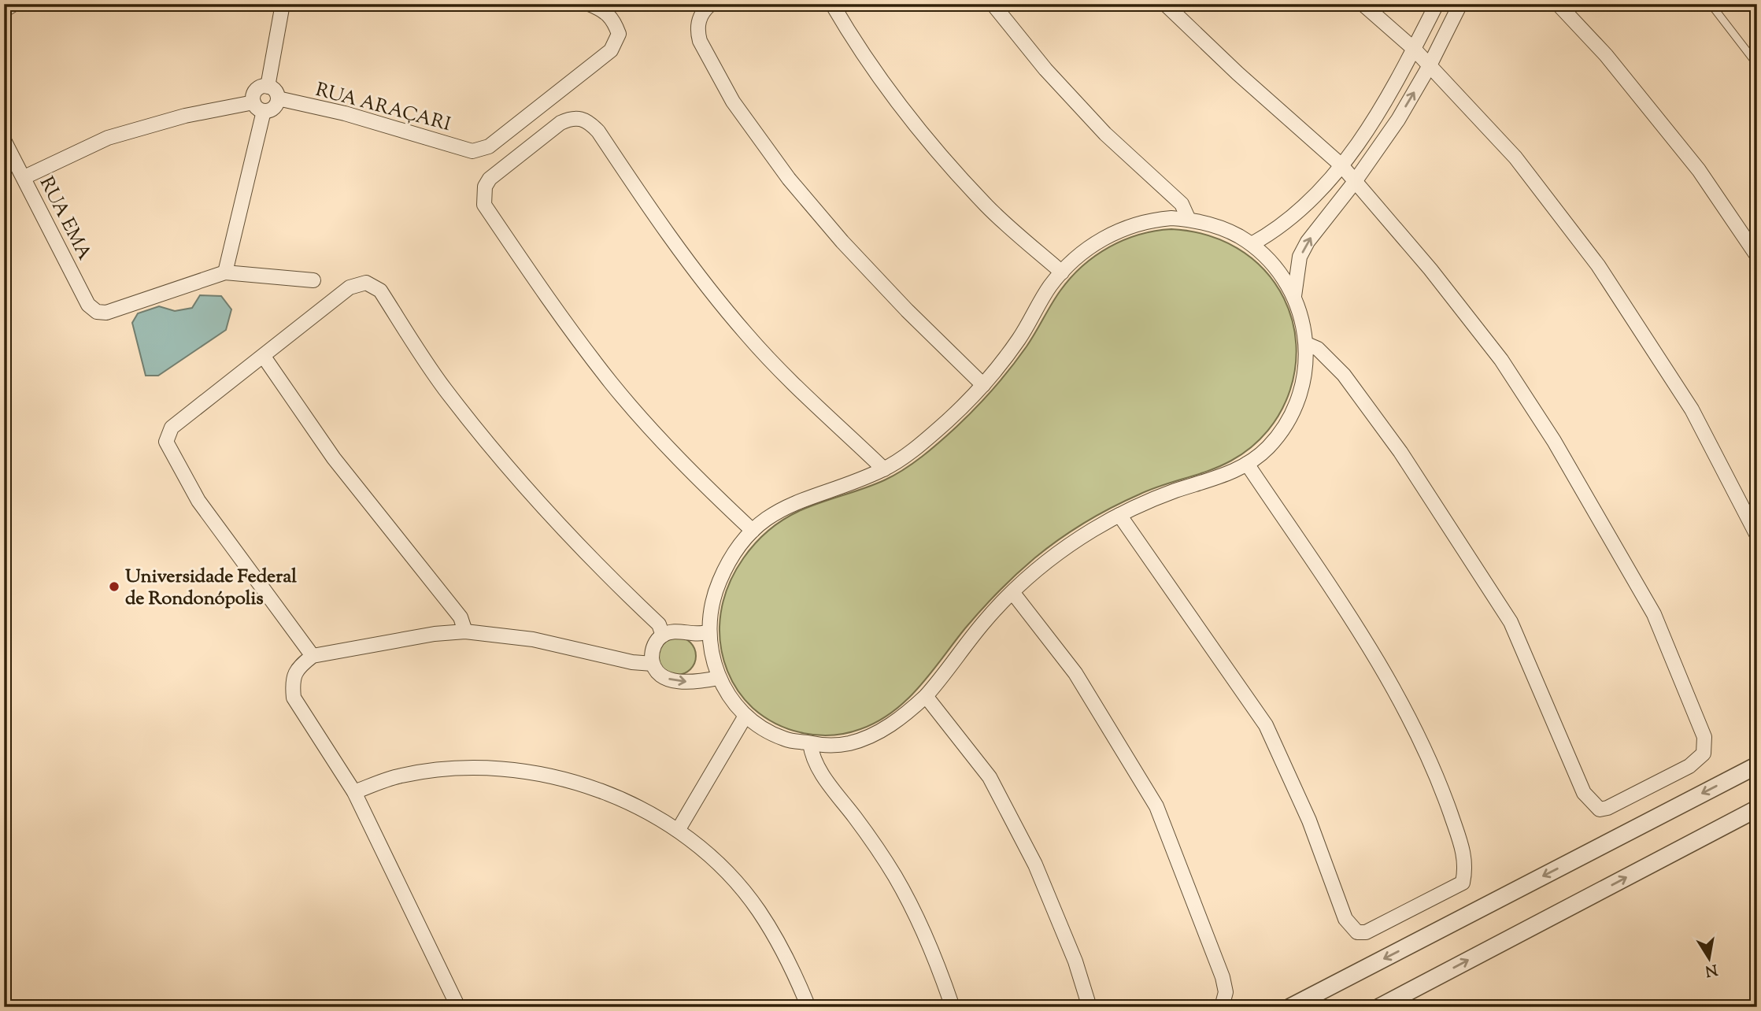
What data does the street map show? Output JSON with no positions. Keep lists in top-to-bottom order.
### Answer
{
  "streets": {
    "street": ["RUA ARAÇARI", "RUA EMA"]
  },
  "places": ["Universidade Federal de Rondonópolis"],
  "north": "bottom"
}
